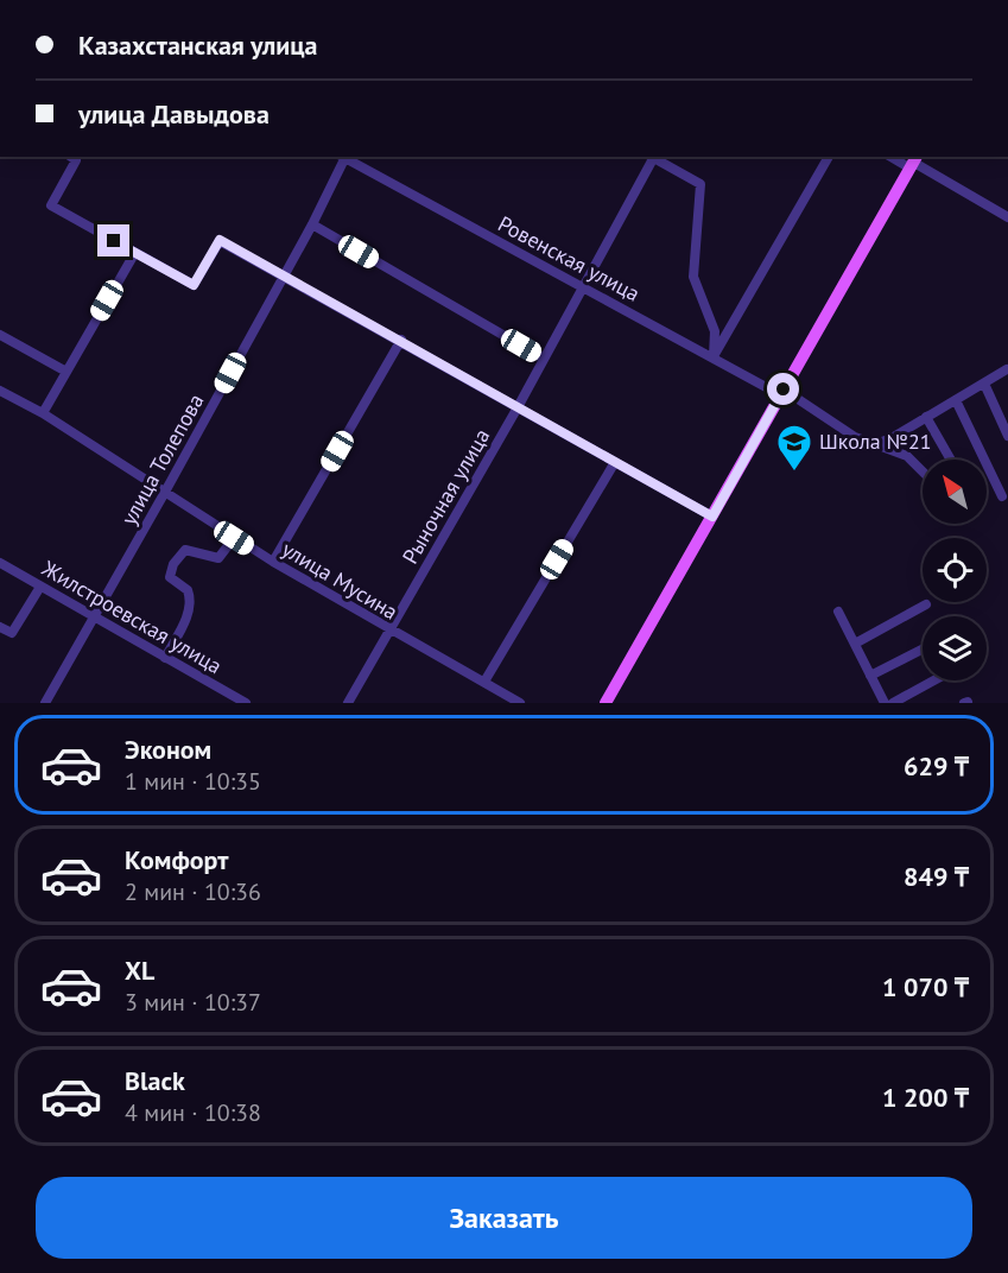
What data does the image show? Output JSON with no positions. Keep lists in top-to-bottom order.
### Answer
{
  "streets": {
    "street": [
      "Ровенская улица",
      "улица Толепова",
      "Рыночная улица",
      "улица Мусина",
      "Жилстроевская улица"
    ]
  },
  "crossings": [
    ["Ровенская улица", "улица Толепова"],
    ["Ровенская улица", "Рыночная улица"],
    ["улица Толепова", "улица Мусина"],
    ["улица Толепова", "Жилстроевская улица"],
    ["Рыночная улица", "улица Мусина"]
  ],
  "places": {
    "school or university": ["Школа №21"]
  },
  "north": "top left",
  "page": {
    "banner": ["Казахстанская улица", "улица Давыдова"],
    "list": [
      {
        "name": "Эконом",
        "note": "1 мин · 10:35",
        "value": "629 ₸"
      },
      {
        "name": "Комфорт",
        "note": "2 мин · 10:36",
        "value": "849 ₸"
      },
      {
        "name": "XL",
        "note": "3 мин · 10:37",
        "value": "1 070 ₸"
      },
      {
        "name": "Black",
        "note": "4 мин · 10:38",
        "value": "1 200 ₸"
      }
    ],
    "buttons": "Заказать"
  }
}
